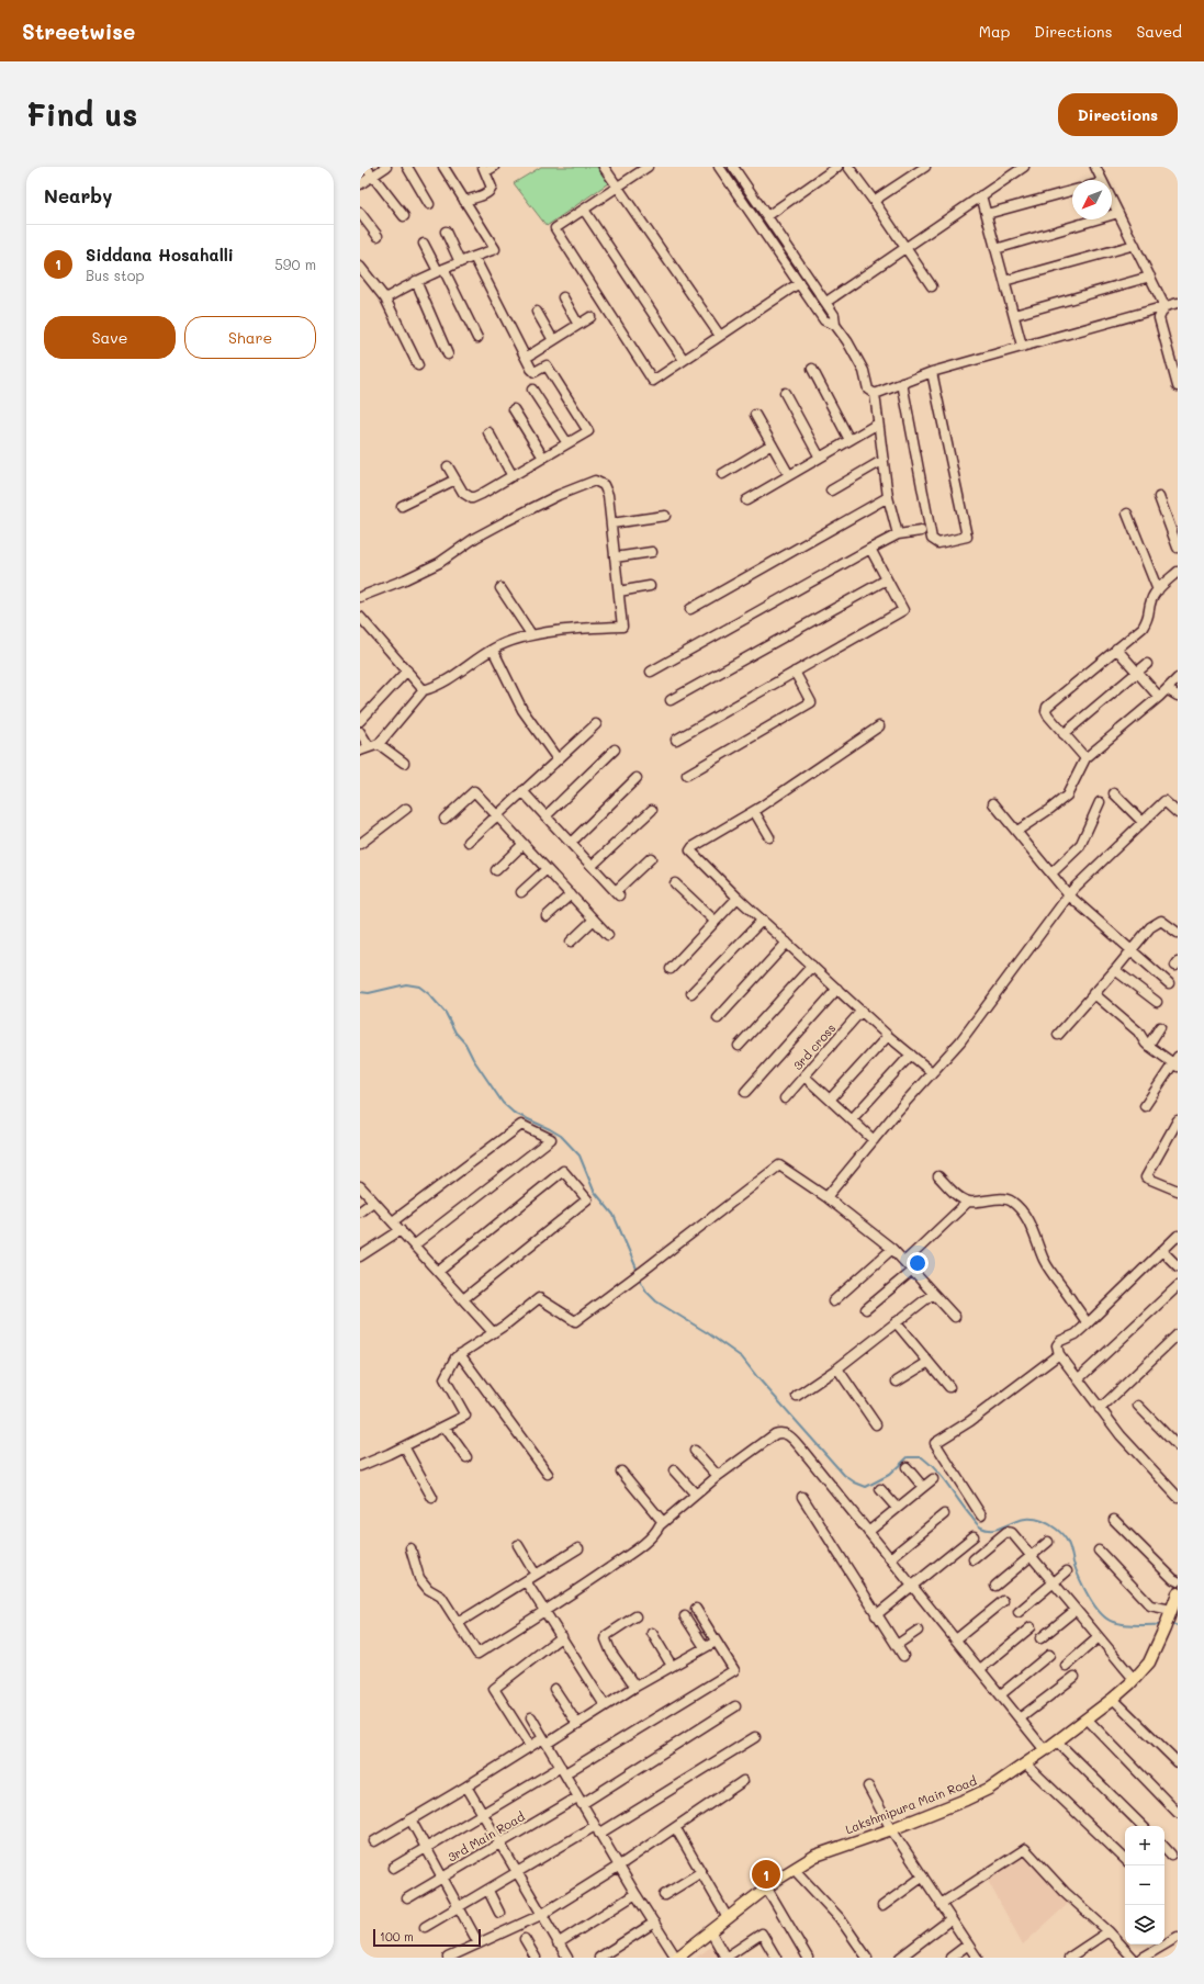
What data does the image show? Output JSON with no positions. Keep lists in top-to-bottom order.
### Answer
{
  "streets": {
    "main road": ["Lakshmipura Main Road"],
    "street": ["3rd cross", "3rd Main Road"]
  },
  "scale_bar": "100 m",
  "north": "bottom left",
  "page": {
    "header": "Streetwise",
    "nav": ["Map", "Directions", "Saved"],
    "buttons": [
      "Directions",
      ["Save", "Share"]
    ],
    "title": "Find us",
    "heading": "Nearby",
    "list": [
      {
        "mark": "1",
        "name": "Siddana Hosahalli",
        "note": "Bus stop",
        "value": "590 m"
      }
    ],
    "map_buttons": ["+", "−"],
    "pins": "1",
    "scale": "100 m"
  }
}
